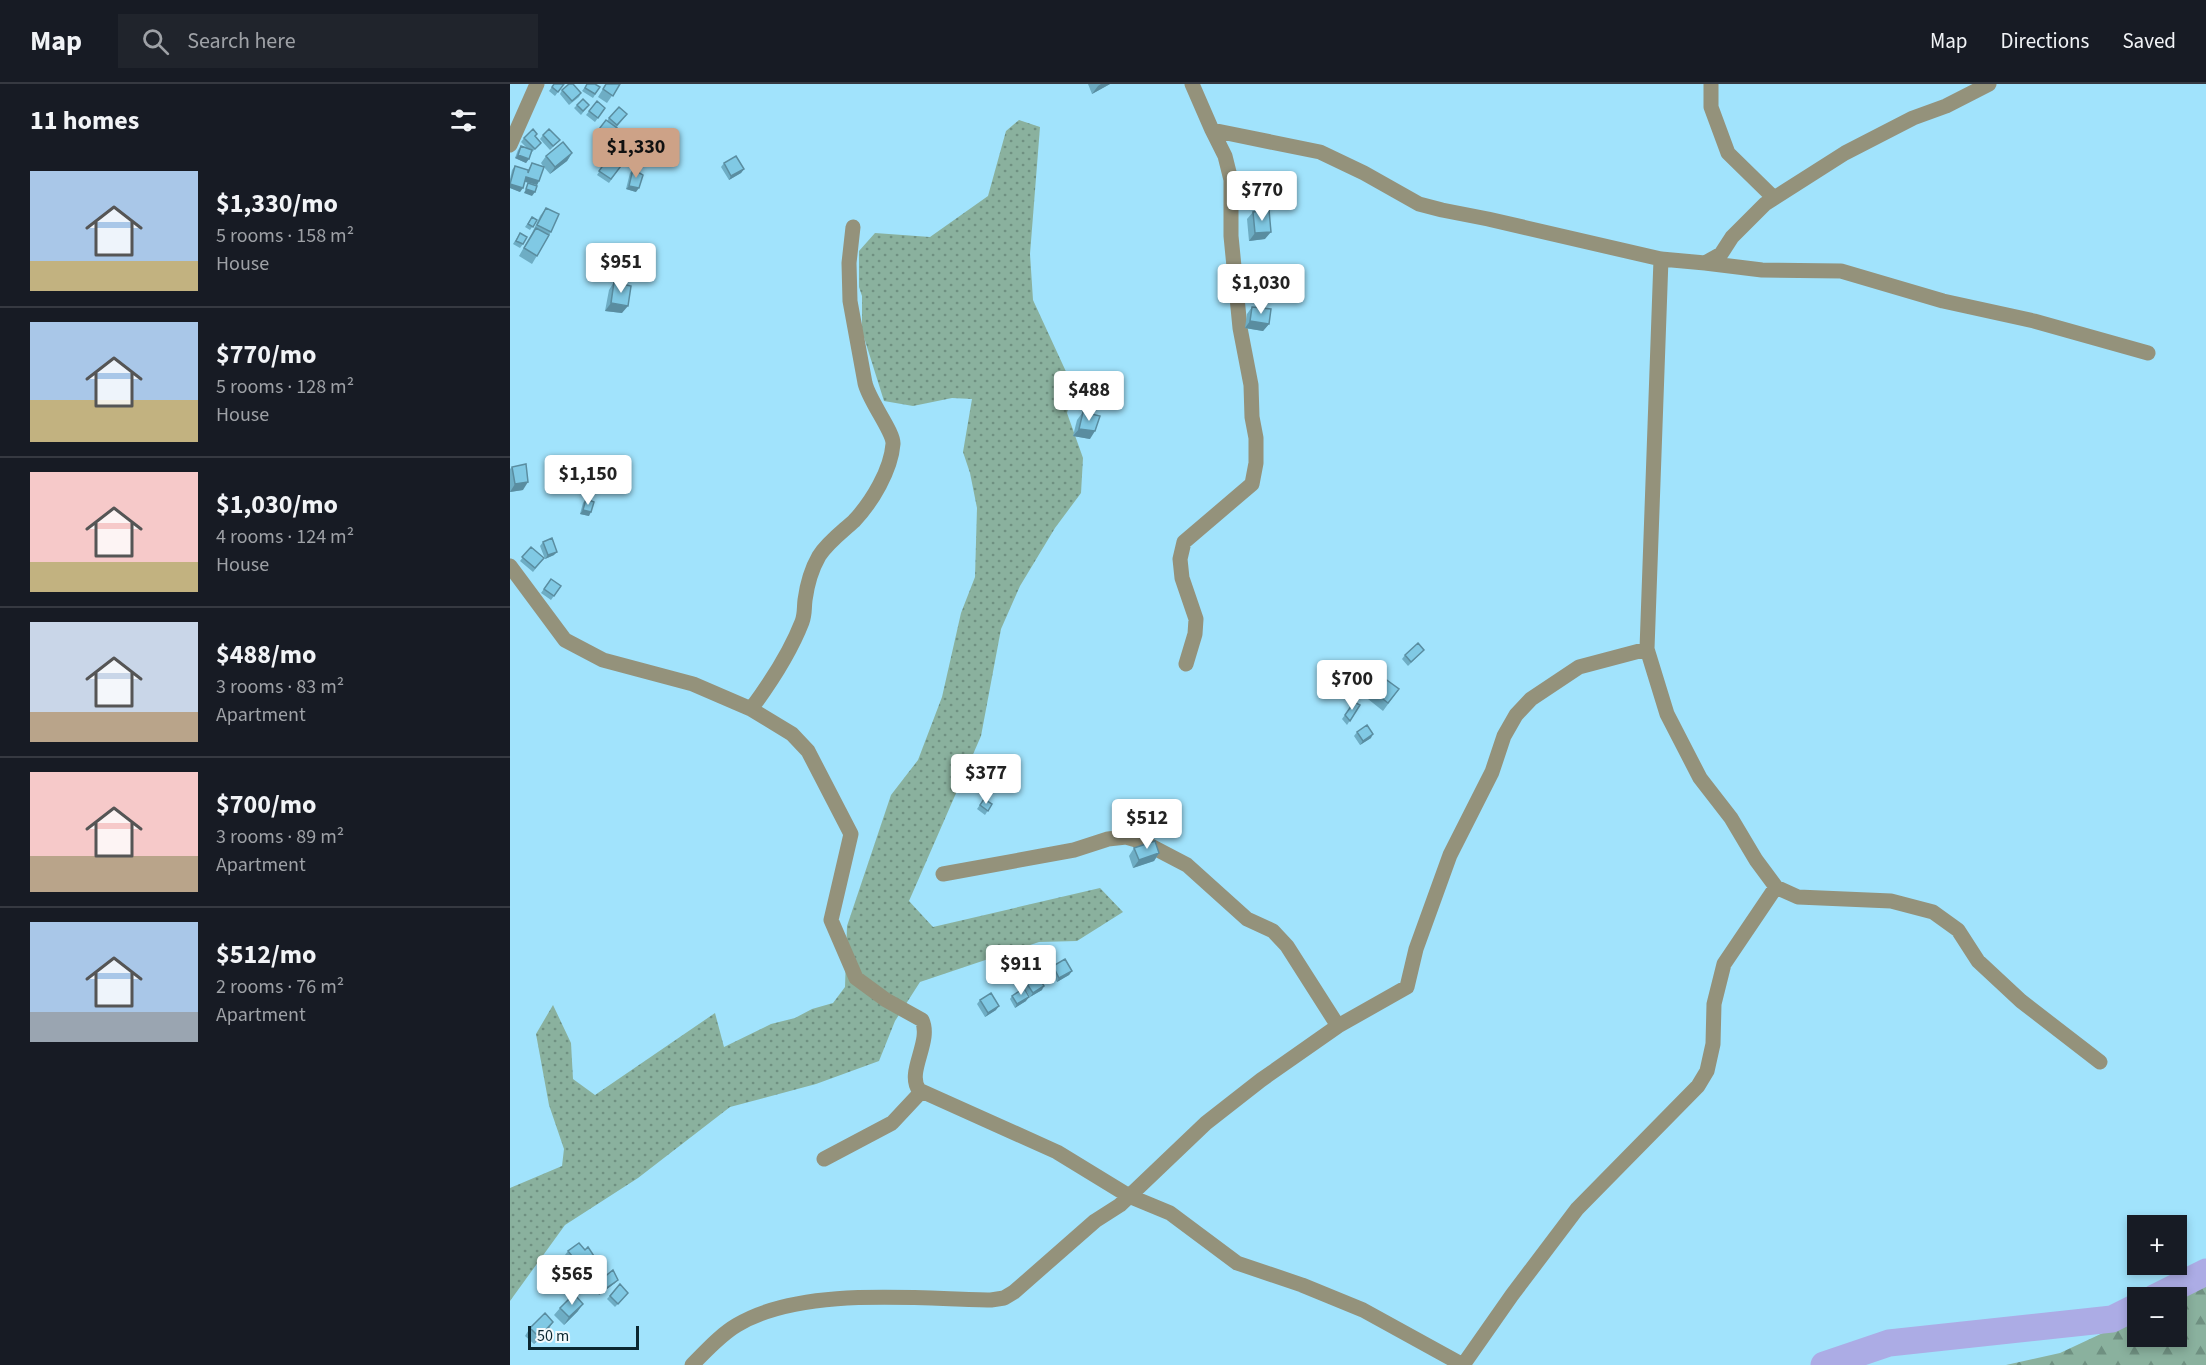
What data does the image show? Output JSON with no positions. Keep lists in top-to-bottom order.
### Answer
{
  "scale_bar": "50 m",
  "page": {
    "header": "Map",
    "search": "Search here",
    "nav": ["Map", "Directions", "Saved"],
    "heading": "11 homes",
    "price": [
      "$1,330",
      "$770",
      "$951",
      "$1,030",
      "$488",
      "$1,150",
      "$700",
      "$377",
      "$512",
      "$911",
      "$565"
    ],
    "list": [
      {
        "name": "$1,330/mo",
        "note": "5 rooms · 158 m² · House"
      },
      {
        "name": "$770/mo",
        "note": "5 rooms · 128 m² · House"
      },
      {
        "name": "$1,030/mo",
        "note": "4 rooms · 124 m² · House"
      },
      {
        "name": "$488/mo",
        "note": "3 rooms · 83 m² · Apartment"
      },
      {
        "name": "$700/mo",
        "note": "3 rooms · 89 m² · Apartment"
      },
      {
        "name": "$512/mo",
        "note": "2 rooms · 76 m² · Apartment"
      }
    ],
    "map_buttons": ["+", "−"],
    "scale": "50 m"
  }
}
